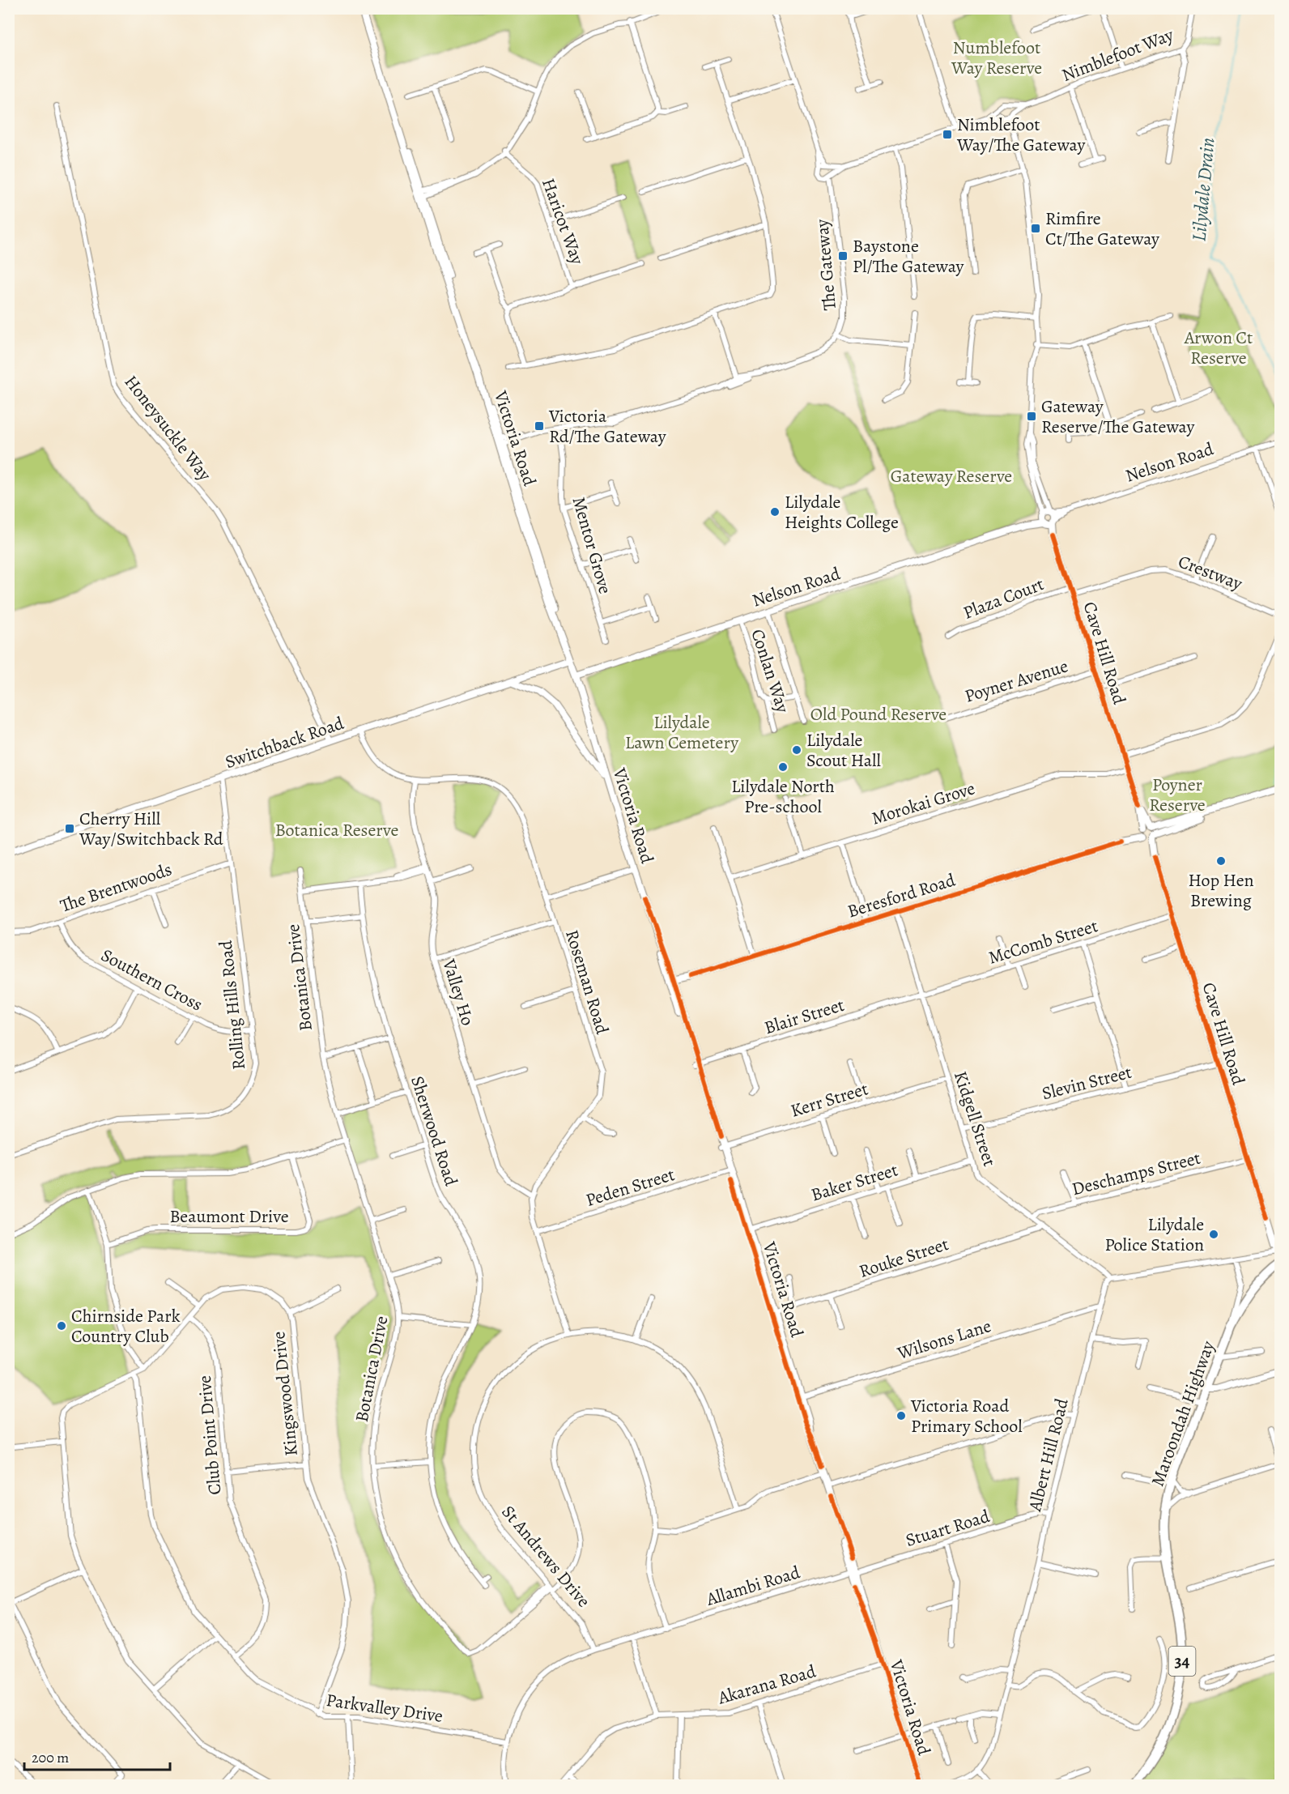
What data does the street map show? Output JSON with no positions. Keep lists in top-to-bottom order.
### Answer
{
  "streets": {
    "highway": ["Maroondah Highway", "34"],
    "main road": [
      "Victoria Road",
      "Nelson Road",
      "Cave Hill Road",
      "Switchback Road",
      "Beresford Road"
    ],
    "street": [
      "Nimblefoot Way",
      "Haricot Way",
      "The Gateway",
      "Honeysuckle Way",
      "Mentor Grove",
      "Crestway",
      "Plaza Court",
      "Conlan Way",
      "Poyner Avenue",
      "Morokai Grove",
      "The Brentwoods",
      "McComb Street",
      "Botanica Drive",
      "Southern Cross",
      "Roseman Road",
      "Valley Ho",
      "Rolling Hills Road",
      "Blair Street",
      "Slevin Street",
      "Kerr Street",
      "Kidgell Street",
      "Sherwood Road",
      "Deschamps Street",
      "Baker Street",
      "Peden Street",
      "Beaumont Drive",
      "Rouke Street",
      "Wilsons Lane",
      "Kingswood Drive",
      "Club Point Drive",
      "Albert Hill Road",
      "Stuart Road",
      "St Andrews Drive",
      "Allambi Road",
      "Akarana Road",
      "Parkvalley Drive"
    ]
  },
  "crossings": [
    ["The Gateway", "Victoria Road"],
    ["The Gateway", "Mentor Grove"],
    ["Honeysuckle Way", "Switchback Road"],
    ["Victoria Road", "Nelson Road"],
    ["Victoria Road", "Switchback Road"],
    ["Victoria Road", "Beresford Road"],
    ["Victoria Road", "Blair Street"],
    ["Victoria Road", "Kerr Street"],
    ["Victoria Road", "Baker Street"],
    ["Victoria Road", "Peden Street"],
    ["Victoria Road", "Rouke Street"],
    ["Victoria Road", "Wilsons Lane"],
    ["Victoria Road", "Stuart Road"],
    ["Victoria Road", "Allambi Road"],
    ["Victoria Road", "Akarana Road"],
    ["Nelson Road", "Cave Hill Road"],
    ["Nelson Road", "Conlan Way"],
    ["Crestway", "Plaza Court"],
    ["Crestway", "Cave Hill Road"],
    ["Plaza Court", "Cave Hill Road"],
    ["Cave Hill Road", "Poyner Avenue"],
    ["Cave Hill Road", "Morokai Grove"],
    ["Cave Hill Road", "Beresford Road"],
    ["Cave Hill Road", "McComb Street"],
    ["Cave Hill Road", "Slevin Street"],
    ["Cave Hill Road", "Deschamps Street"],
    ["Switchback Road", "Roseman Road"],
    ["Switchback Road", "Rolling Hills Road"],
    ["The Brentwoods", "Southern Cross"],
    ["The Brentwoods", "Rolling Hills Road"],
    ["Beresford Road", "Kidgell Street"],
    ["McComb Street", "Blair Street"],
    ["McComb Street", "Kidgell Street"],
    ["Botanica Drive", "St Andrews Drive"],
    ["Botanica Drive", "Allambi Road"],
    ["Southern Cross", "Rolling Hills Road"],
    ["Roseman Road", "Valley Ho"],
    ["Blair Street", "Kidgell Street"],
    ["Slevin Street", "Kidgell Street"],
    ["Kerr Street", "Kidgell Street"],
    ["Kidgell Street", "Deschamps Street"],
    ["Kidgell Street", "Baker Street"],
    ["Kidgell Street", "Rouke Street"],
    ["Kidgell Street", "Albert Hill Road"],
    ["Wilsons Lane", "Albert Hill Road"],
    ["Kingswood Drive", "Club Point Drive"],
    ["Kingswood Drive", "Parkvalley Drive"],
    ["Club Point Drive", "Parkvalley Drive"],
    ["Albert Hill Road", "Stuart Road"],
    ["Stuart Road", "Allambi Road"],
    ["St Andrews Drive", "Allambi Road"],
    ["Allambi Road", "Parkvalley Drive"]
  ],
  "water": ["Lilydale Drain"],
  "parks": [
    "Numblefoot Way Reserve",
    "Arwon Ct Reserve",
    "Gateway Reserve",
    "Old Pound Reserve",
    "Lilydale Lawn Cemetery",
    "Poyner Reserve",
    "Botanica Reserve"
  ],
  "places": {
    "transit": [
      "Nimblefoot Way/The Gateway",
      "Rimfire Ct/The Gateway",
      "Baystone Pl/The Gateway",
      "Gateway Reserve/The Gateway",
      "Victoria Rd/The Gateway",
      "Cherry Hill Way/Switchback Rd"
    ],
    "other": [
      "Lilydale Heights College",
      "Lilydale Scout Hall",
      "Lilydale North Pre-school",
      "Hop Hen Brewing",
      "Lilydale Police Station",
      "Chirnside Park Country Club",
      "Victoria Road Primary School"
    ]
  },
  "scale_bar": "200 m"
}
